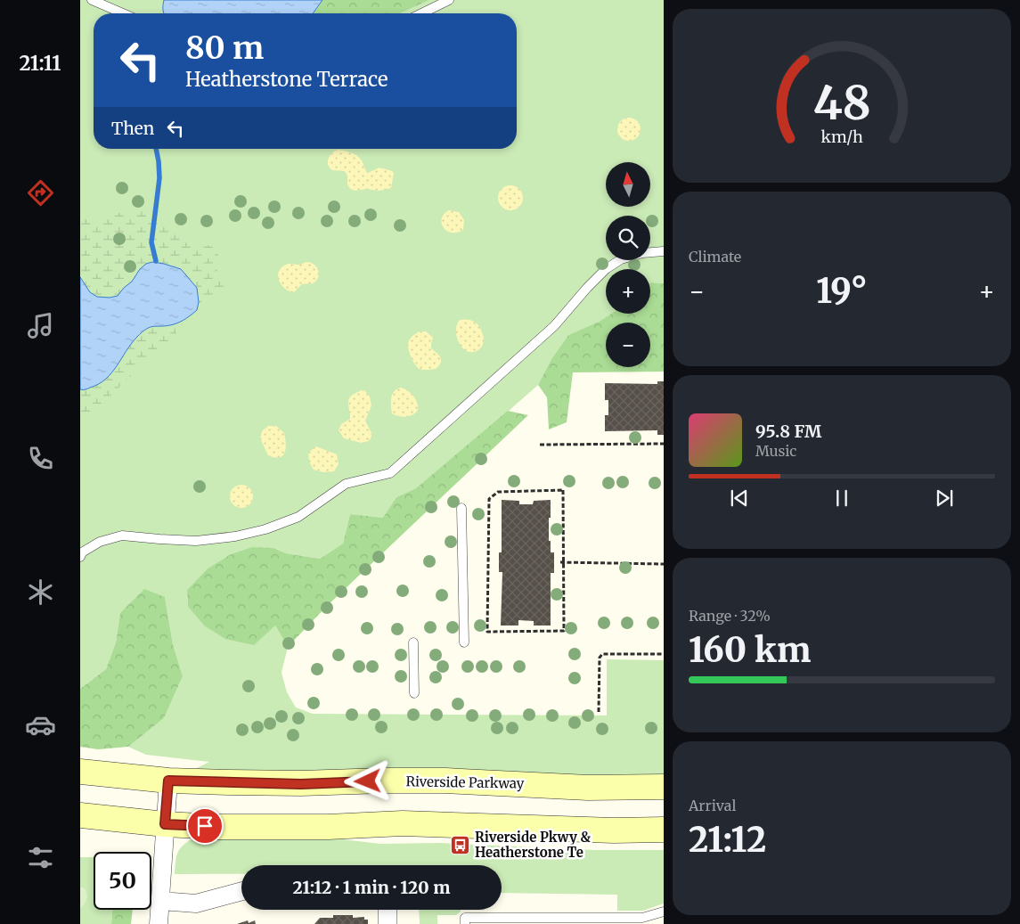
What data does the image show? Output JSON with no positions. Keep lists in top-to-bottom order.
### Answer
{
  "streets": {
    "main road": ["Riverside Parkway"]
  },
  "places": {
    "bus stop": ["Riverside Pkwy & Heatherstone Te"]
  },
  "north": "top",
  "page": {
    "tabs": "21:11",
    "turn": ["80 m", "Heatherstone Terrace"],
    "then": "Then",
    "map_buttons": ["+", "−"],
    "tile": [
      "Climate",
      ["Range · 32%", "160 km"],
      ["Arrival", "21:12"]
    ],
    "heat": ["−", "19°", "+"],
    "song": ["95.8 FM", "Music"],
    "limit": "50",
    "trip": "21:12 · 1 min · 120 m",
    "gauge": ["48", "km/h"]
  }
}
